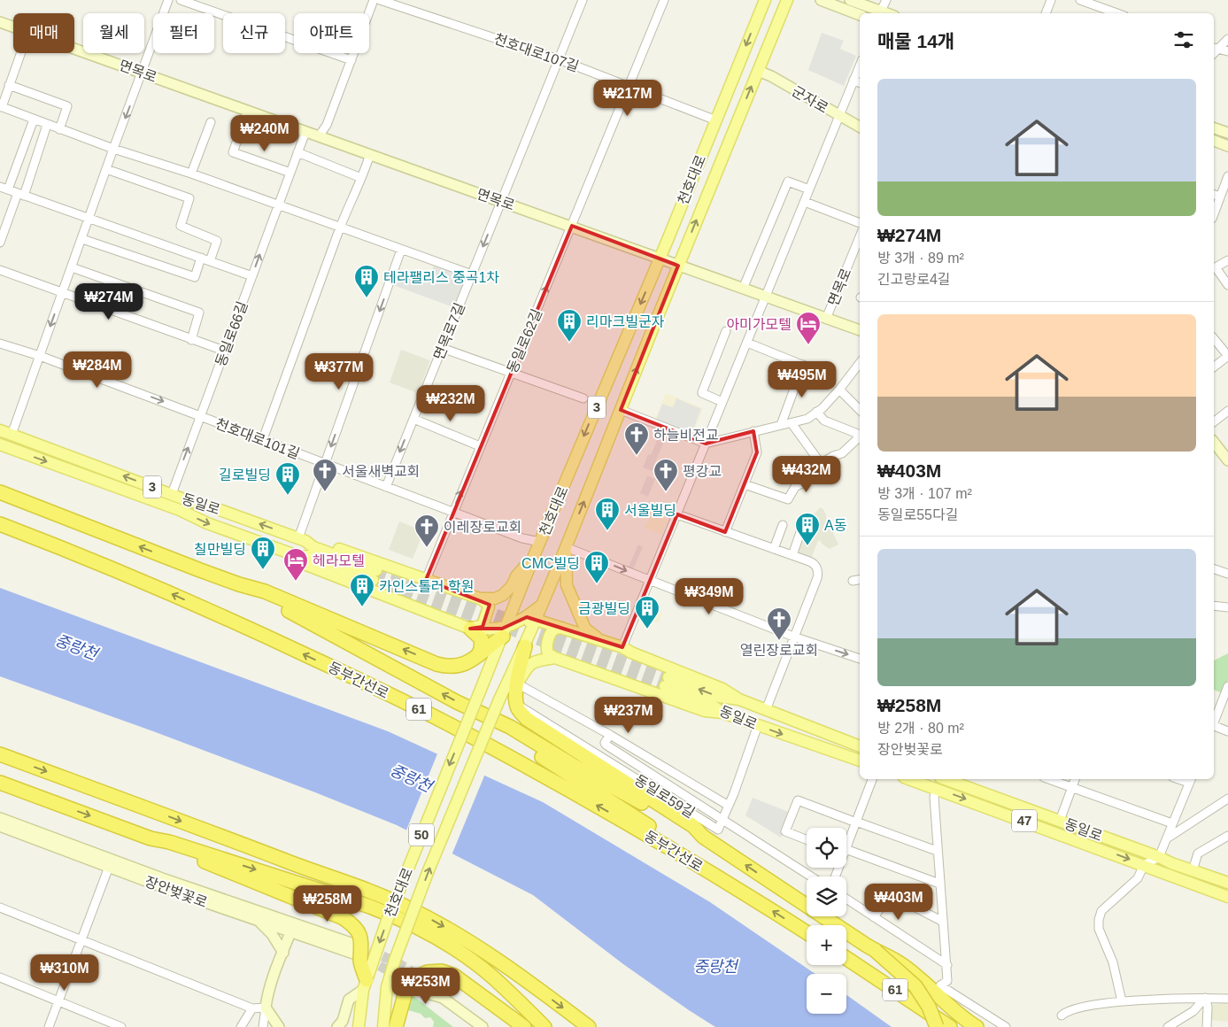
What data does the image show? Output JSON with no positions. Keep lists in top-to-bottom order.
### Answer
{
  "streets": {
    "highway": ["동부간선로", "61"],
    "main road": [
      "천호대로",
      "3",
      "동일로",
      "47",
      "50"
    ],
    "street": [
      "천호대로107길",
      "면목로",
      "군자로",
      "면목로7길",
      "동일로66길",
      "동일로62길",
      "천호대로101길",
      "동일로59길",
      "장안벚꽃로"
    ]
  },
  "crossings": [
    ["천호대로107길", "천호대로"],
    ["천호대로107길", "면목로7길"],
    ["천호대로107길", "동일로62길"],
    ["면목로", "천호대로"],
    ["면목로", "면목로7길"],
    ["면목로", "동일로66길"],
    ["면목로", "동일로62길"],
    ["군자로", "천호대로"],
    ["천호대로", "천호대로101길"],
    ["면목로7길", "천호대로101길"],
    ["동일로66길", "천호대로101길"],
    ["동일로66길", "동일로"],
    ["동일로62길", "천호대로101길"]
  ],
  "one_way": ["동일로62길"],
  "water": ["중랑천"],
  "places": {
    "building": [
      "테라팰리스 중곡1차",
      "리마크빌군자",
      "길로빌딩",
      "서울빌딩",
      "A동",
      "칠만빌딩",
      "CMC빌딩",
      "카인스톨러 학원",
      "금광빌딩"
    ],
    "hotel": ["아미가모텔", "헤라모텔"],
    "church": [
      "하늘비전교",
      "서울새벽교회",
      "평강교",
      "이레장로교회",
      "열린장로교회"
    ]
  },
  "page": {
    "chip": [
      "매매",
      "월세",
      "필터",
      "신규",
      "아파트"
    ],
    "heading": "매물 14개",
    "list": [
      {
        "name": "₩274M",
        "note": "방 3개 · 89 m² · 긴고랑로4길"
      },
      {
        "name": "₩403M",
        "note": "방 3개 · 107 m² · 동일로55다길"
      },
      {
        "name": "₩258M",
        "note": "방 2개 · 80 m² · 장안벚꽃로"
      }
    ],
    "price": [
      "₩217M",
      "₩240M",
      "₩274M",
      "₩284M",
      "₩377M",
      "₩495M",
      "₩232M",
      "₩432M",
      "₩349M",
      "₩237M",
      "₩403M",
      "₩258M",
      "₩310M",
      "₩253M"
    ],
    "map_buttons": ["+", "−"]
  }
}
